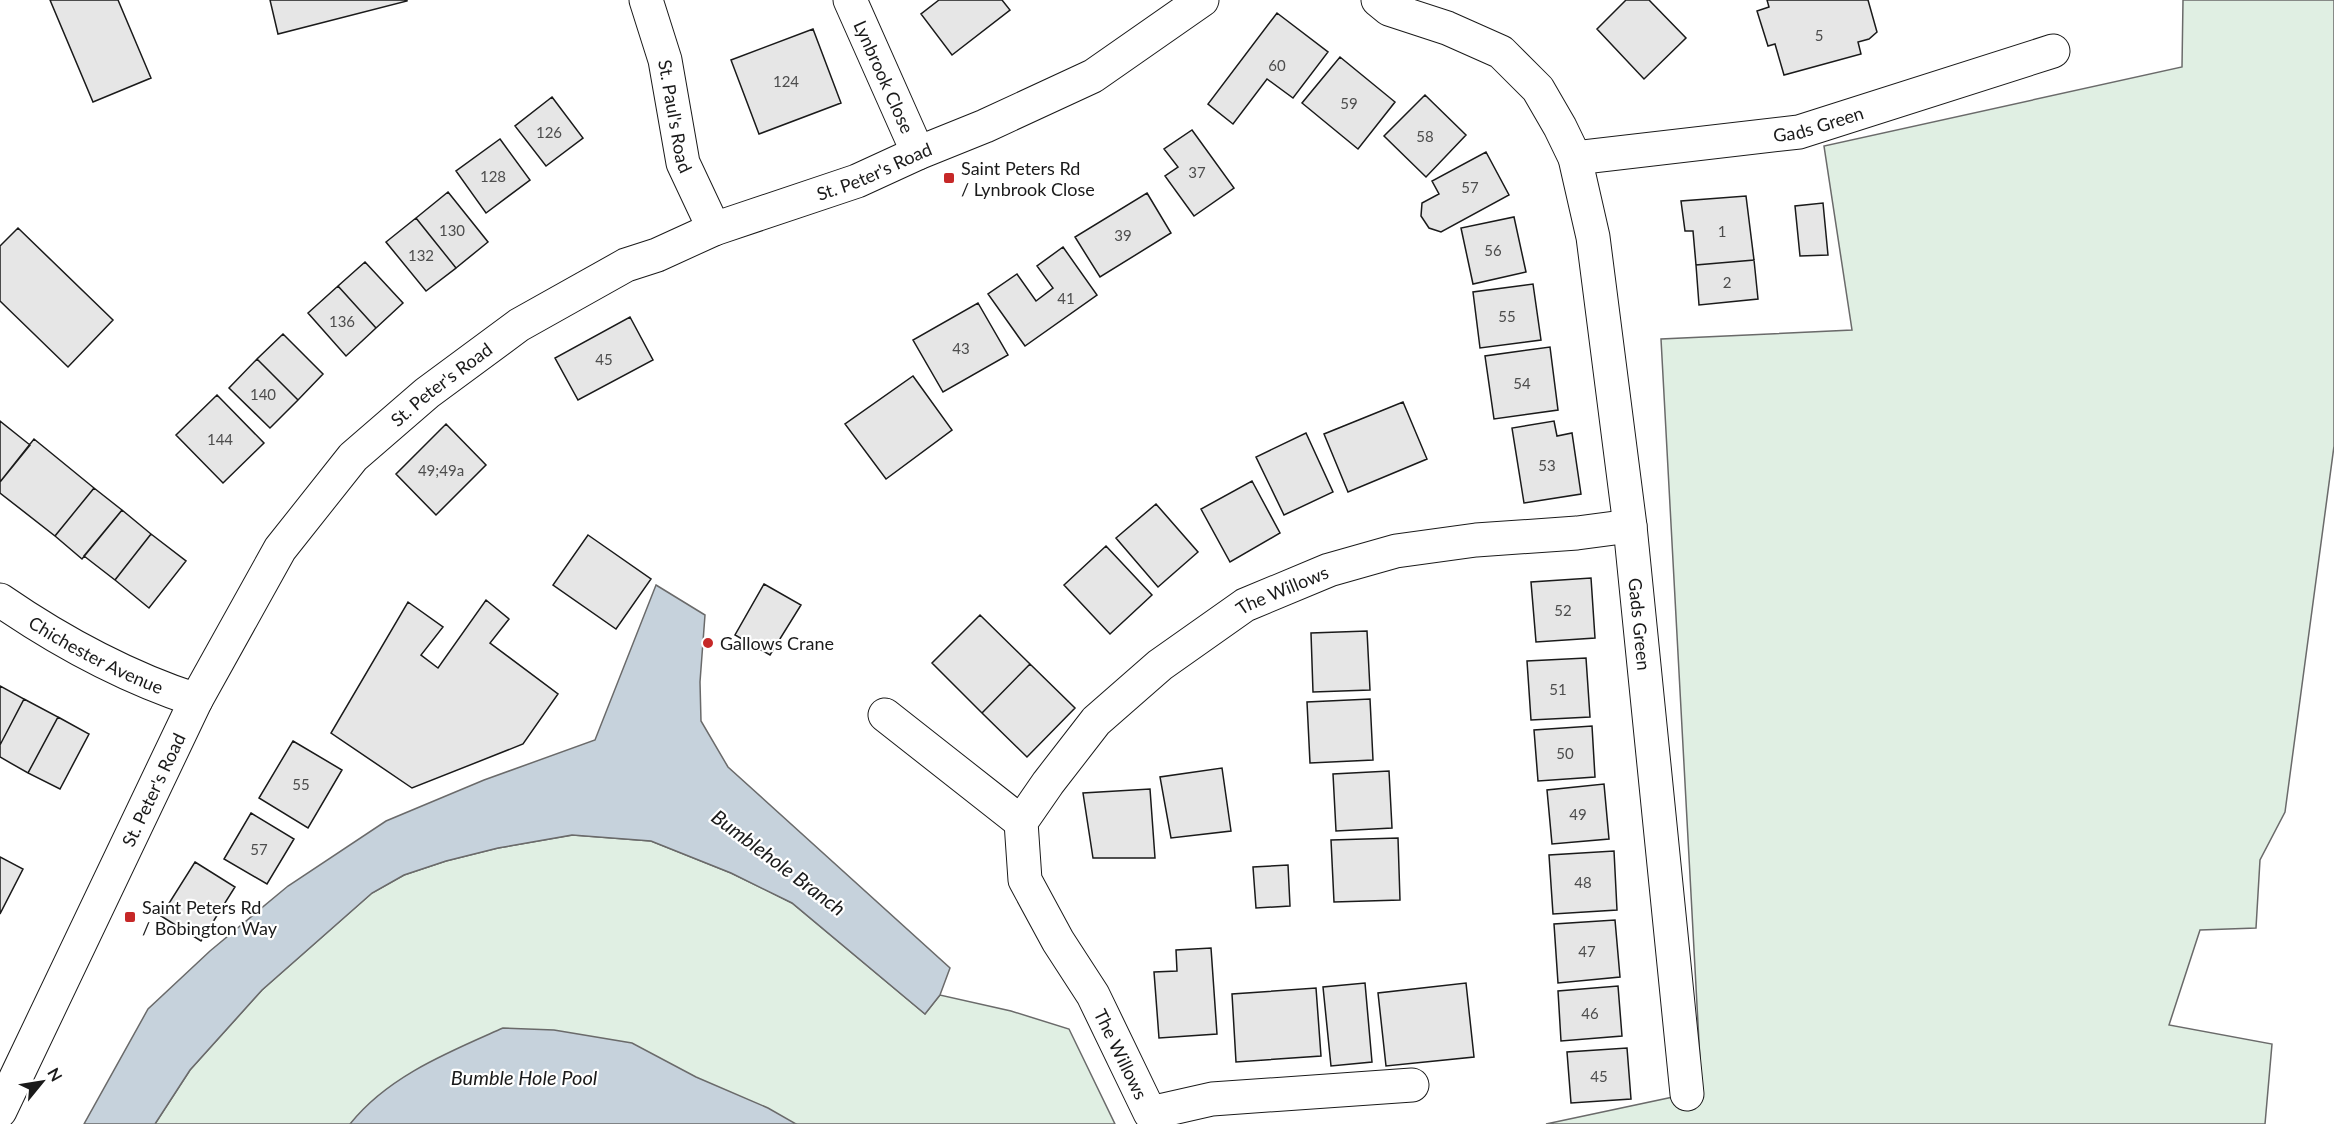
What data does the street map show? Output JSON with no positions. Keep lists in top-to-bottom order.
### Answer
{
  "streets": {
    "street": [
      "Lynbrook Close",
      "St. Paul's Road",
      "Gads Green",
      "St. Peter's Road",
      "The Willows",
      "Chichester Avenue"
    ]
  },
  "crossings": [
    ["Lynbrook Close", "St. Peter's Road"],
    ["St. Paul's Road", "St. Peter's Road"],
    ["Gads Green", "The Willows"],
    ["St. Peter's Road", "Chichester Avenue"]
  ],
  "water": ["Bumblehole Branch", "Bumble Hole Pool"],
  "places": {
    "transit": ["Saint Peters Rd / Lynbrook Close", "Saint Peters Rd / Bobington Way"],
    "other": ["Gallows Crane"]
  },
  "house_numbers": [
    "5",
    "60",
    "124",
    "59",
    "126",
    "58",
    "37",
    "128",
    "57",
    "130",
    "1",
    "39",
    "56",
    "132",
    "2",
    "41",
    "55",
    "136",
    "43",
    "45",
    "54",
    "140",
    "144",
    "53",
    "49;49a",
    "52",
    "51",
    "50",
    "55",
    "49",
    "57",
    "48",
    "47",
    "46",
    "45"
  ],
  "north": "top right"
}
